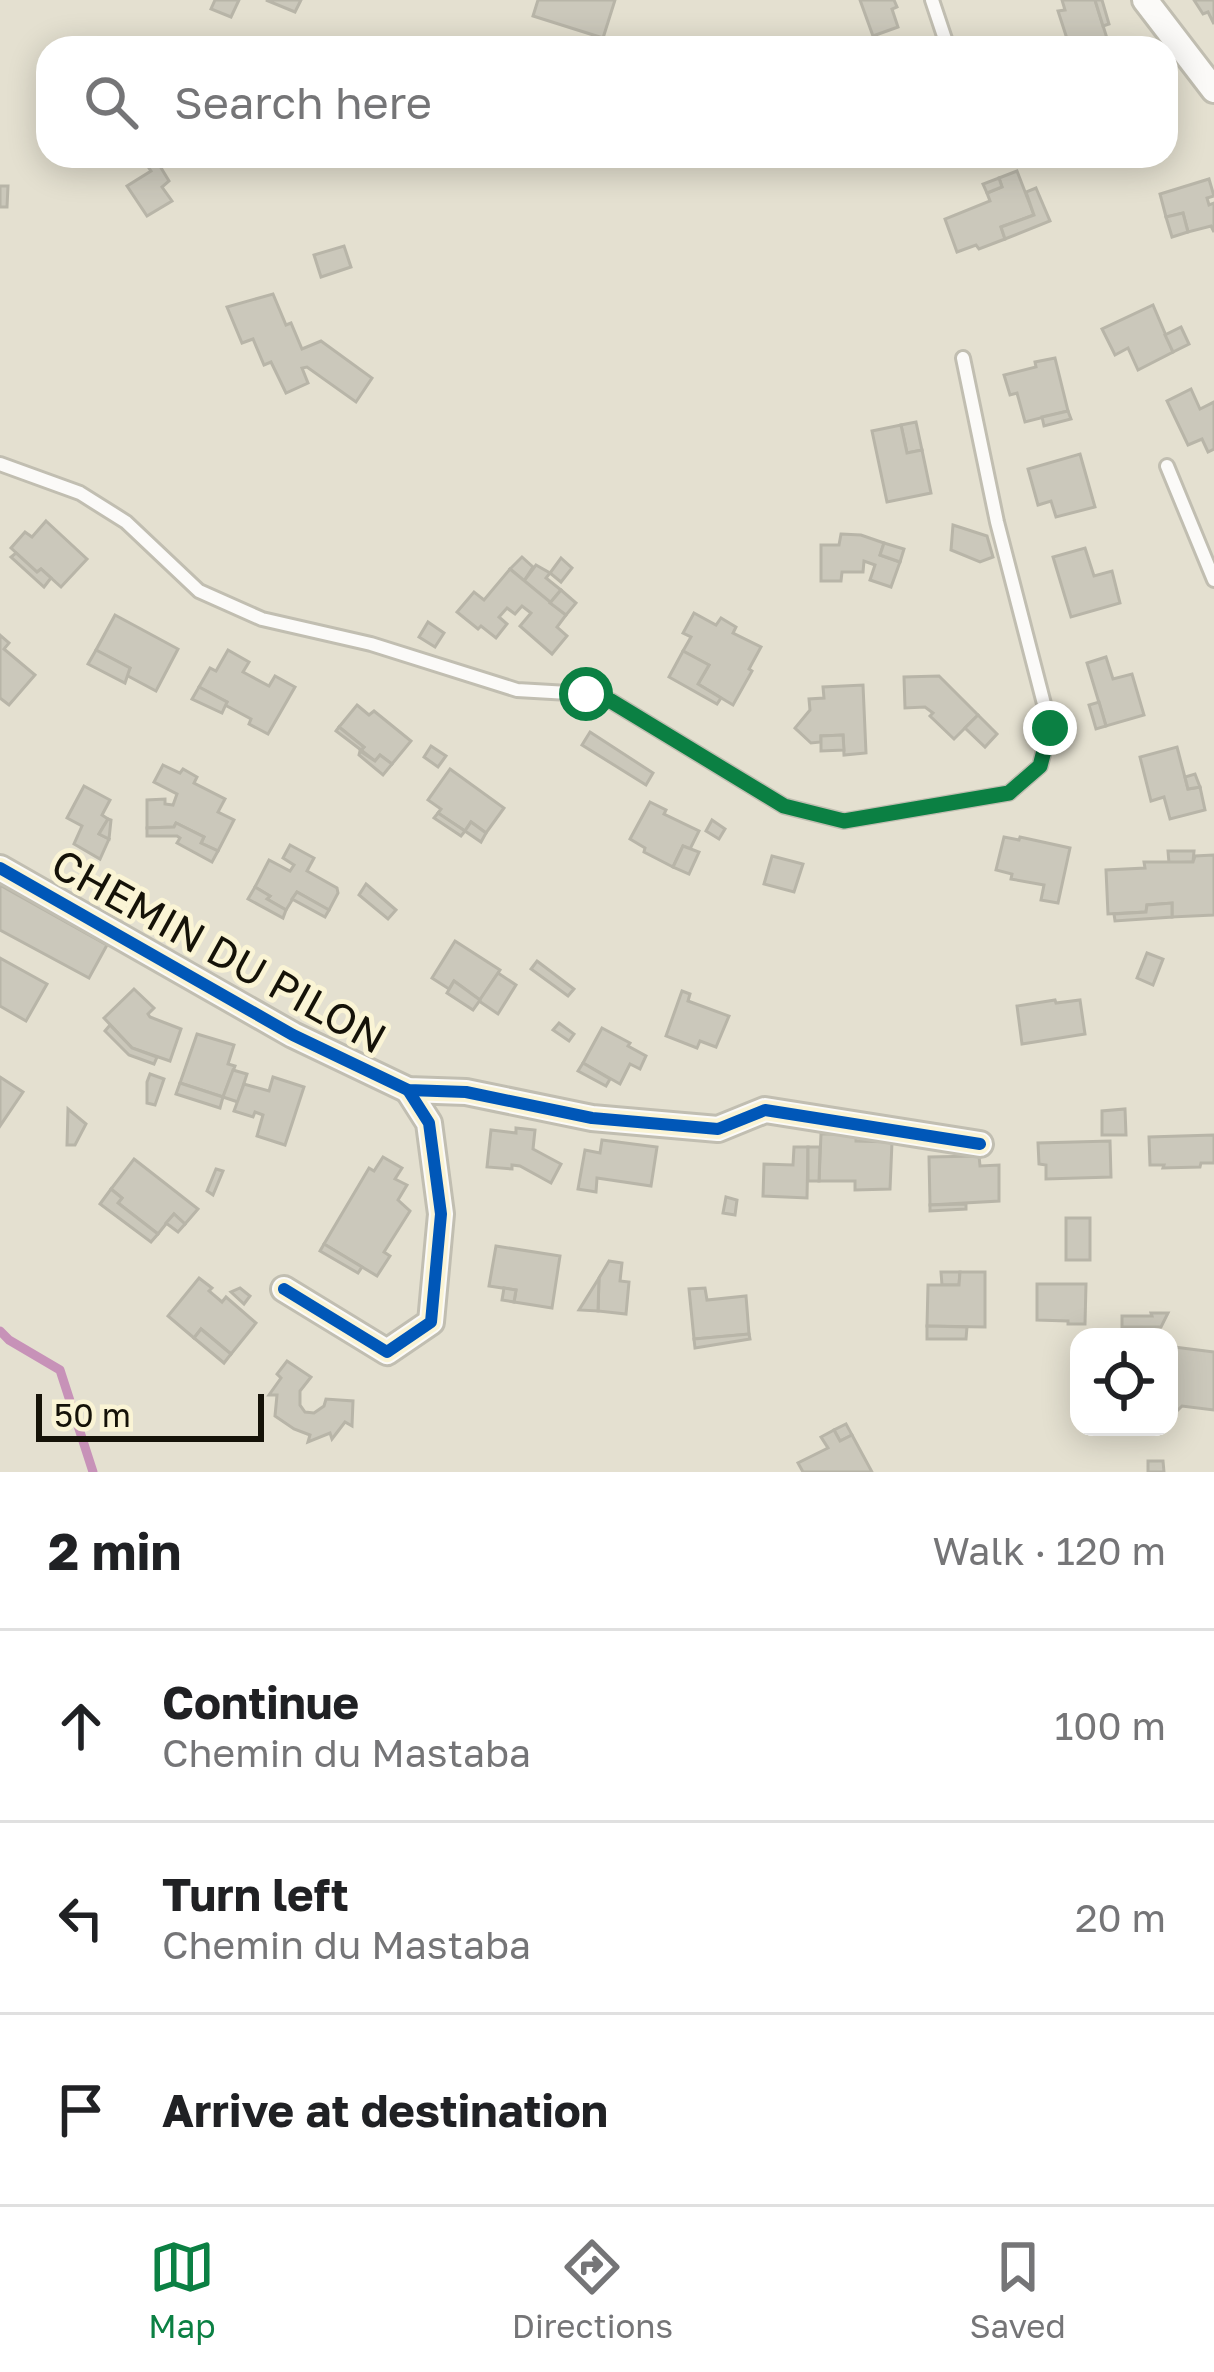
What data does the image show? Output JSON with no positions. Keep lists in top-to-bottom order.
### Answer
{
  "streets": {
    "street": ["CHEMIN DU PILON"]
  },
  "scale_bar": "50 m",
  "page": {
    "search": "Search here",
    "scale": "50 m",
    "heading": ["2 min", "Walk · 120 m"],
    "list": [
      ["Continue", "Chemin du Mastaba", "100 m"],
      ["Turn left", "Chemin du Mastaba", "20 m"],
      "Arrive at destination"
    ],
    "nav": ["Map", "Directions", "Saved"]
  }
}
